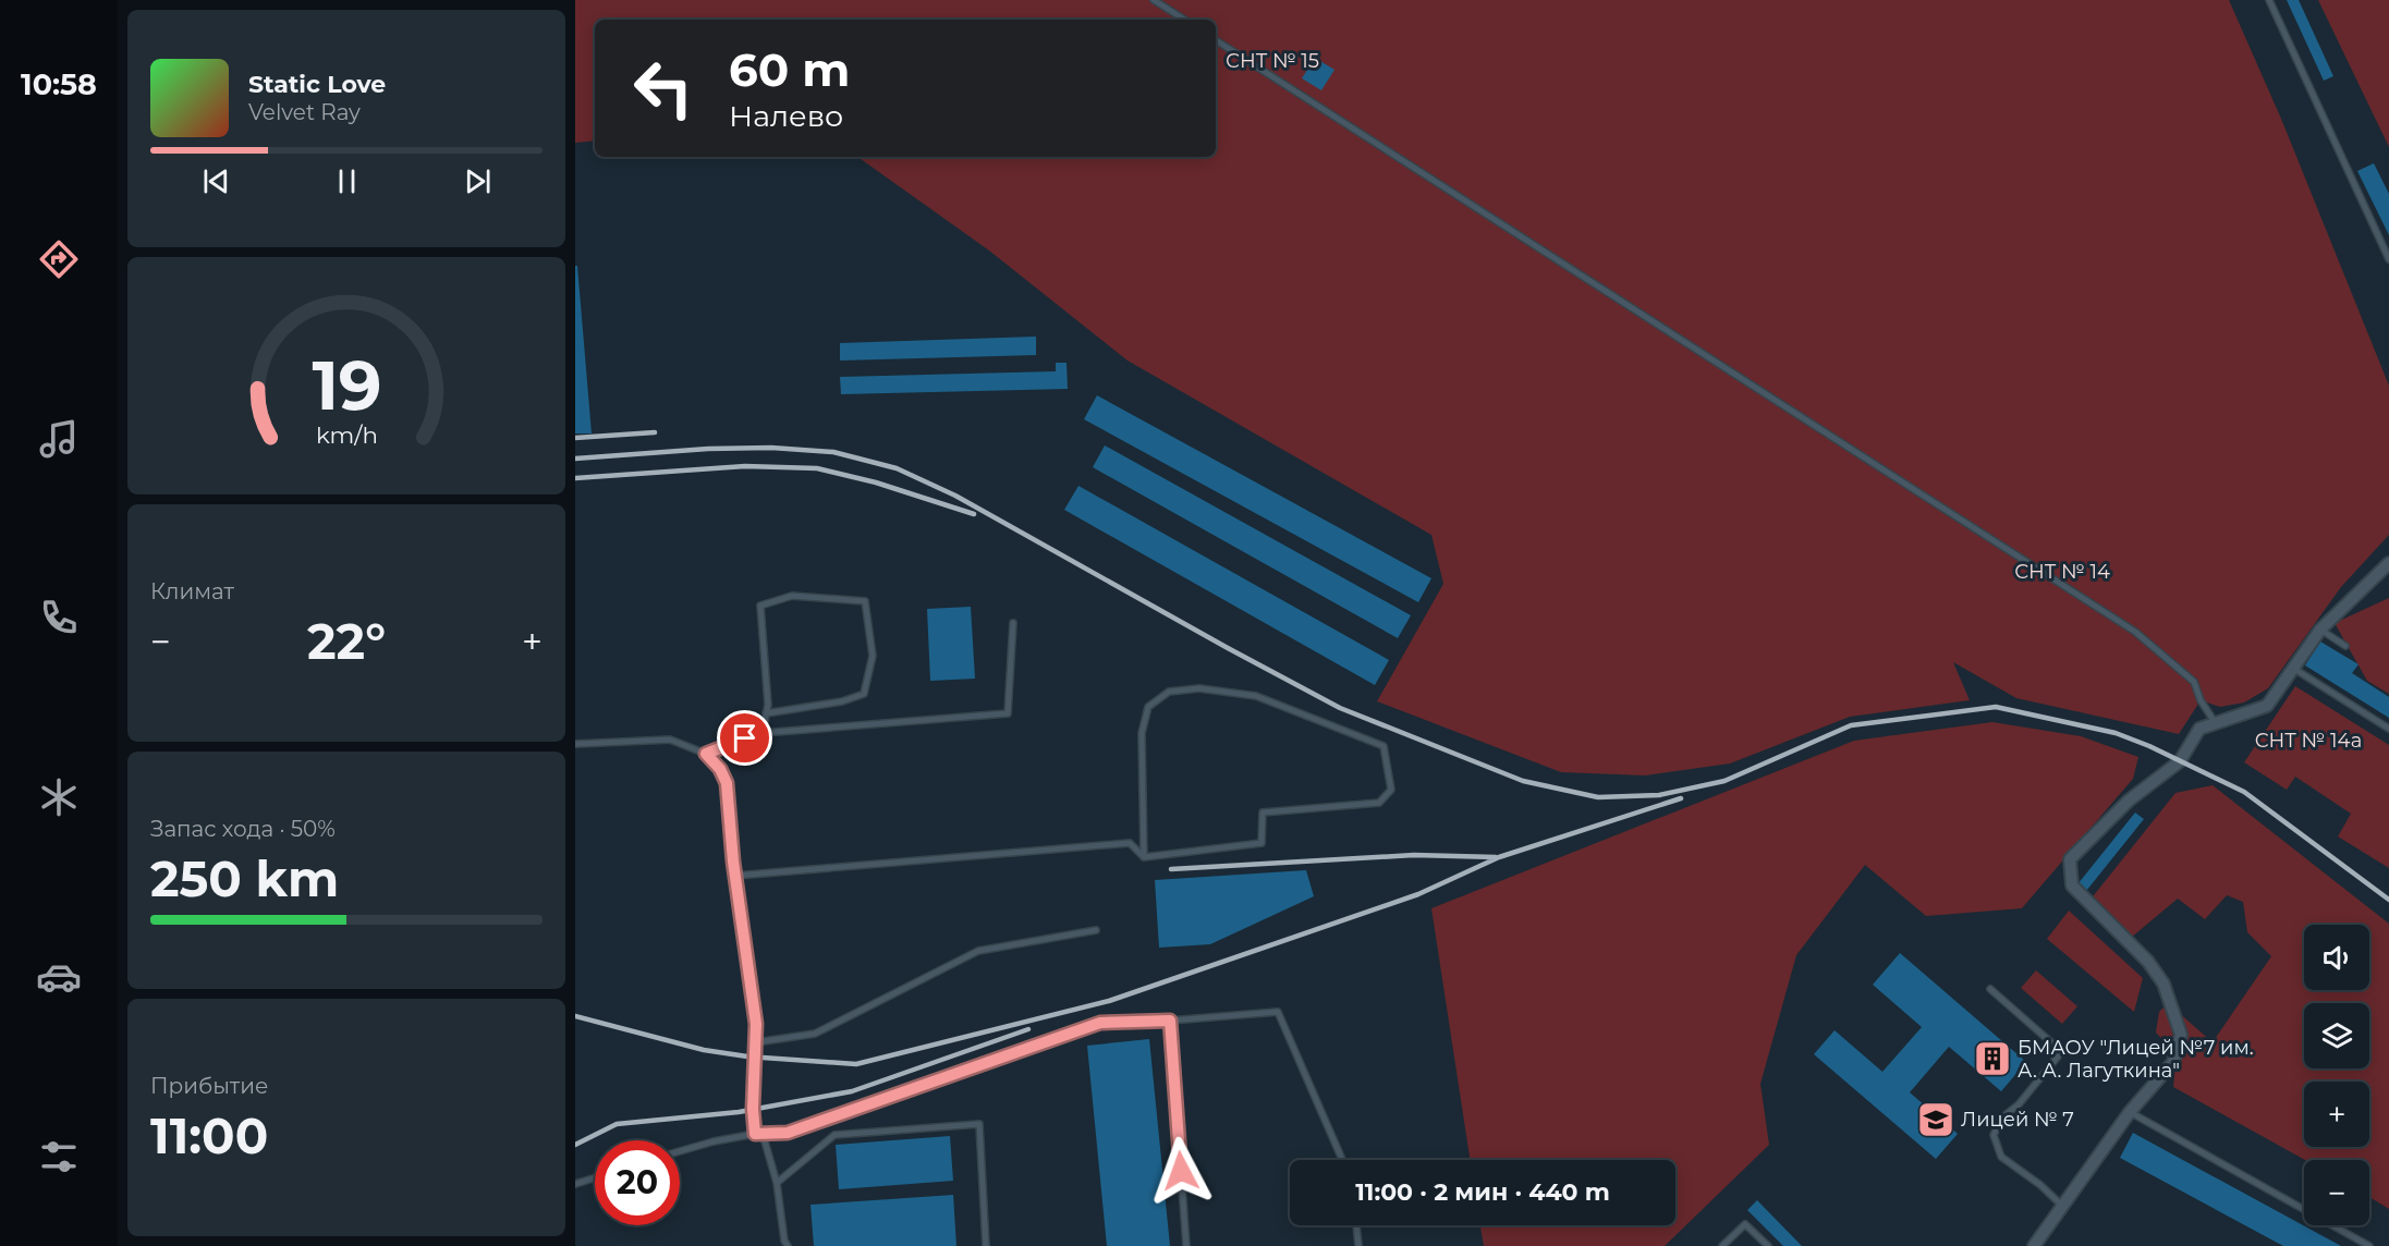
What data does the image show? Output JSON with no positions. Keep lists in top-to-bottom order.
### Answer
{
  "parks": ["СНТ № 15", "СНТ № 14", "СНТ № 14а"],
  "places": {
    "building": ["БМАОУ \"Лицей №7 им. А. А. Лагуткина\""],
    "school or university": ["Лицей № 7"]
  },
  "page": {
    "tabs": "10:58",
    "turn": ["60 m", "Налево"],
    "song": ["Static Love", "Velvet Ray"],
    "tile": [
      "Климат",
      ["Запас хода · 50%", "250 km"],
      ["Прибытие", "11:00"]
    ],
    "heat": ["−", "22°", "+"],
    "map_buttons": ["+", "−"],
    "limit": "20",
    "trip": "11:00 · 2 мин · 440 m",
    "gauge": ["19", "km/h"]
  }
}
